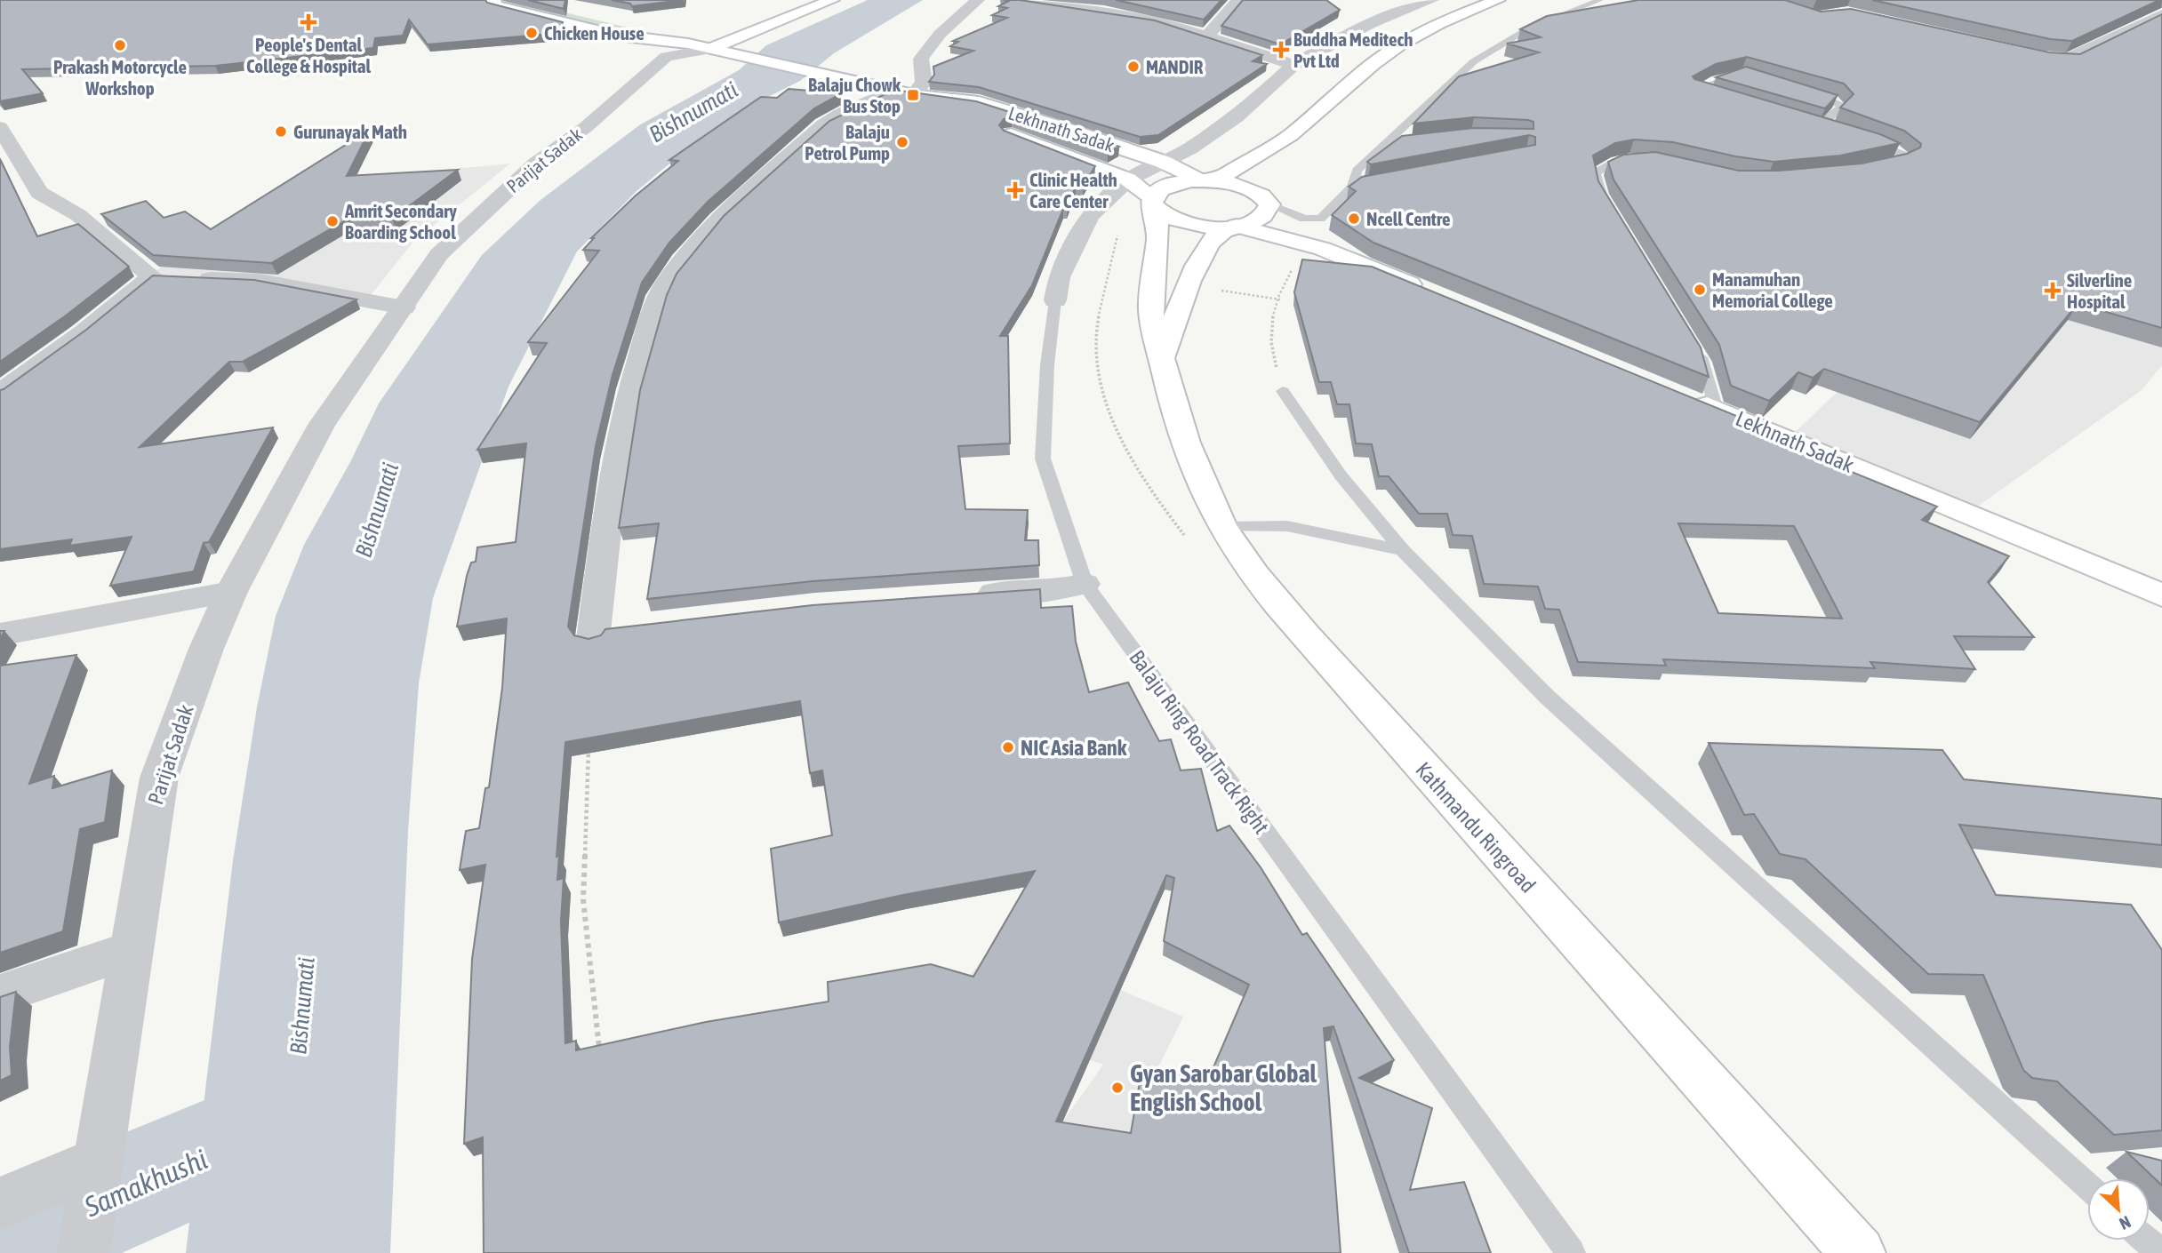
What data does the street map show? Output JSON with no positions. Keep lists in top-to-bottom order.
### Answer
{
  "streets": {
    "main road": ["Lekhnath Sadak", "Kathmandu Ringroad"],
    "street": ["Parijat Sadak", "Balaju Ring Road Track Right"]
  },
  "crossings": [
    ["Lekhnath Sadak", "Parijat Sadak"],
    ["Lekhnath Sadak", "Balaju Ring Road Track Right"],
    ["Lekhnath Sadak", "Kathmandu Ringroad"]
  ],
  "water": ["Bishnumati", "Samakhushi"],
  "places": {
    "health": [
      "People's Dental College & Hospital",
      "Buddha Meditech Pvt Ltd",
      "Clinic Health Care Center",
      "Silverline Hospital"
    ],
    "other": [
      "Chicken House",
      "Prakash Motorcycle Workshop",
      "MANDIR",
      "Gurunayak Math",
      "Balaju Petrol Pump",
      "Ncell Centre",
      "Amrit Secondary Boarding School",
      "Manamuhan Memorial College",
      "NIC Asia Bank",
      "Gyan Sarobar Global English School"
    ],
    "transit": ["Balaju Chowk Bus Stop"]
  },
  "north": "bottom right"
}
